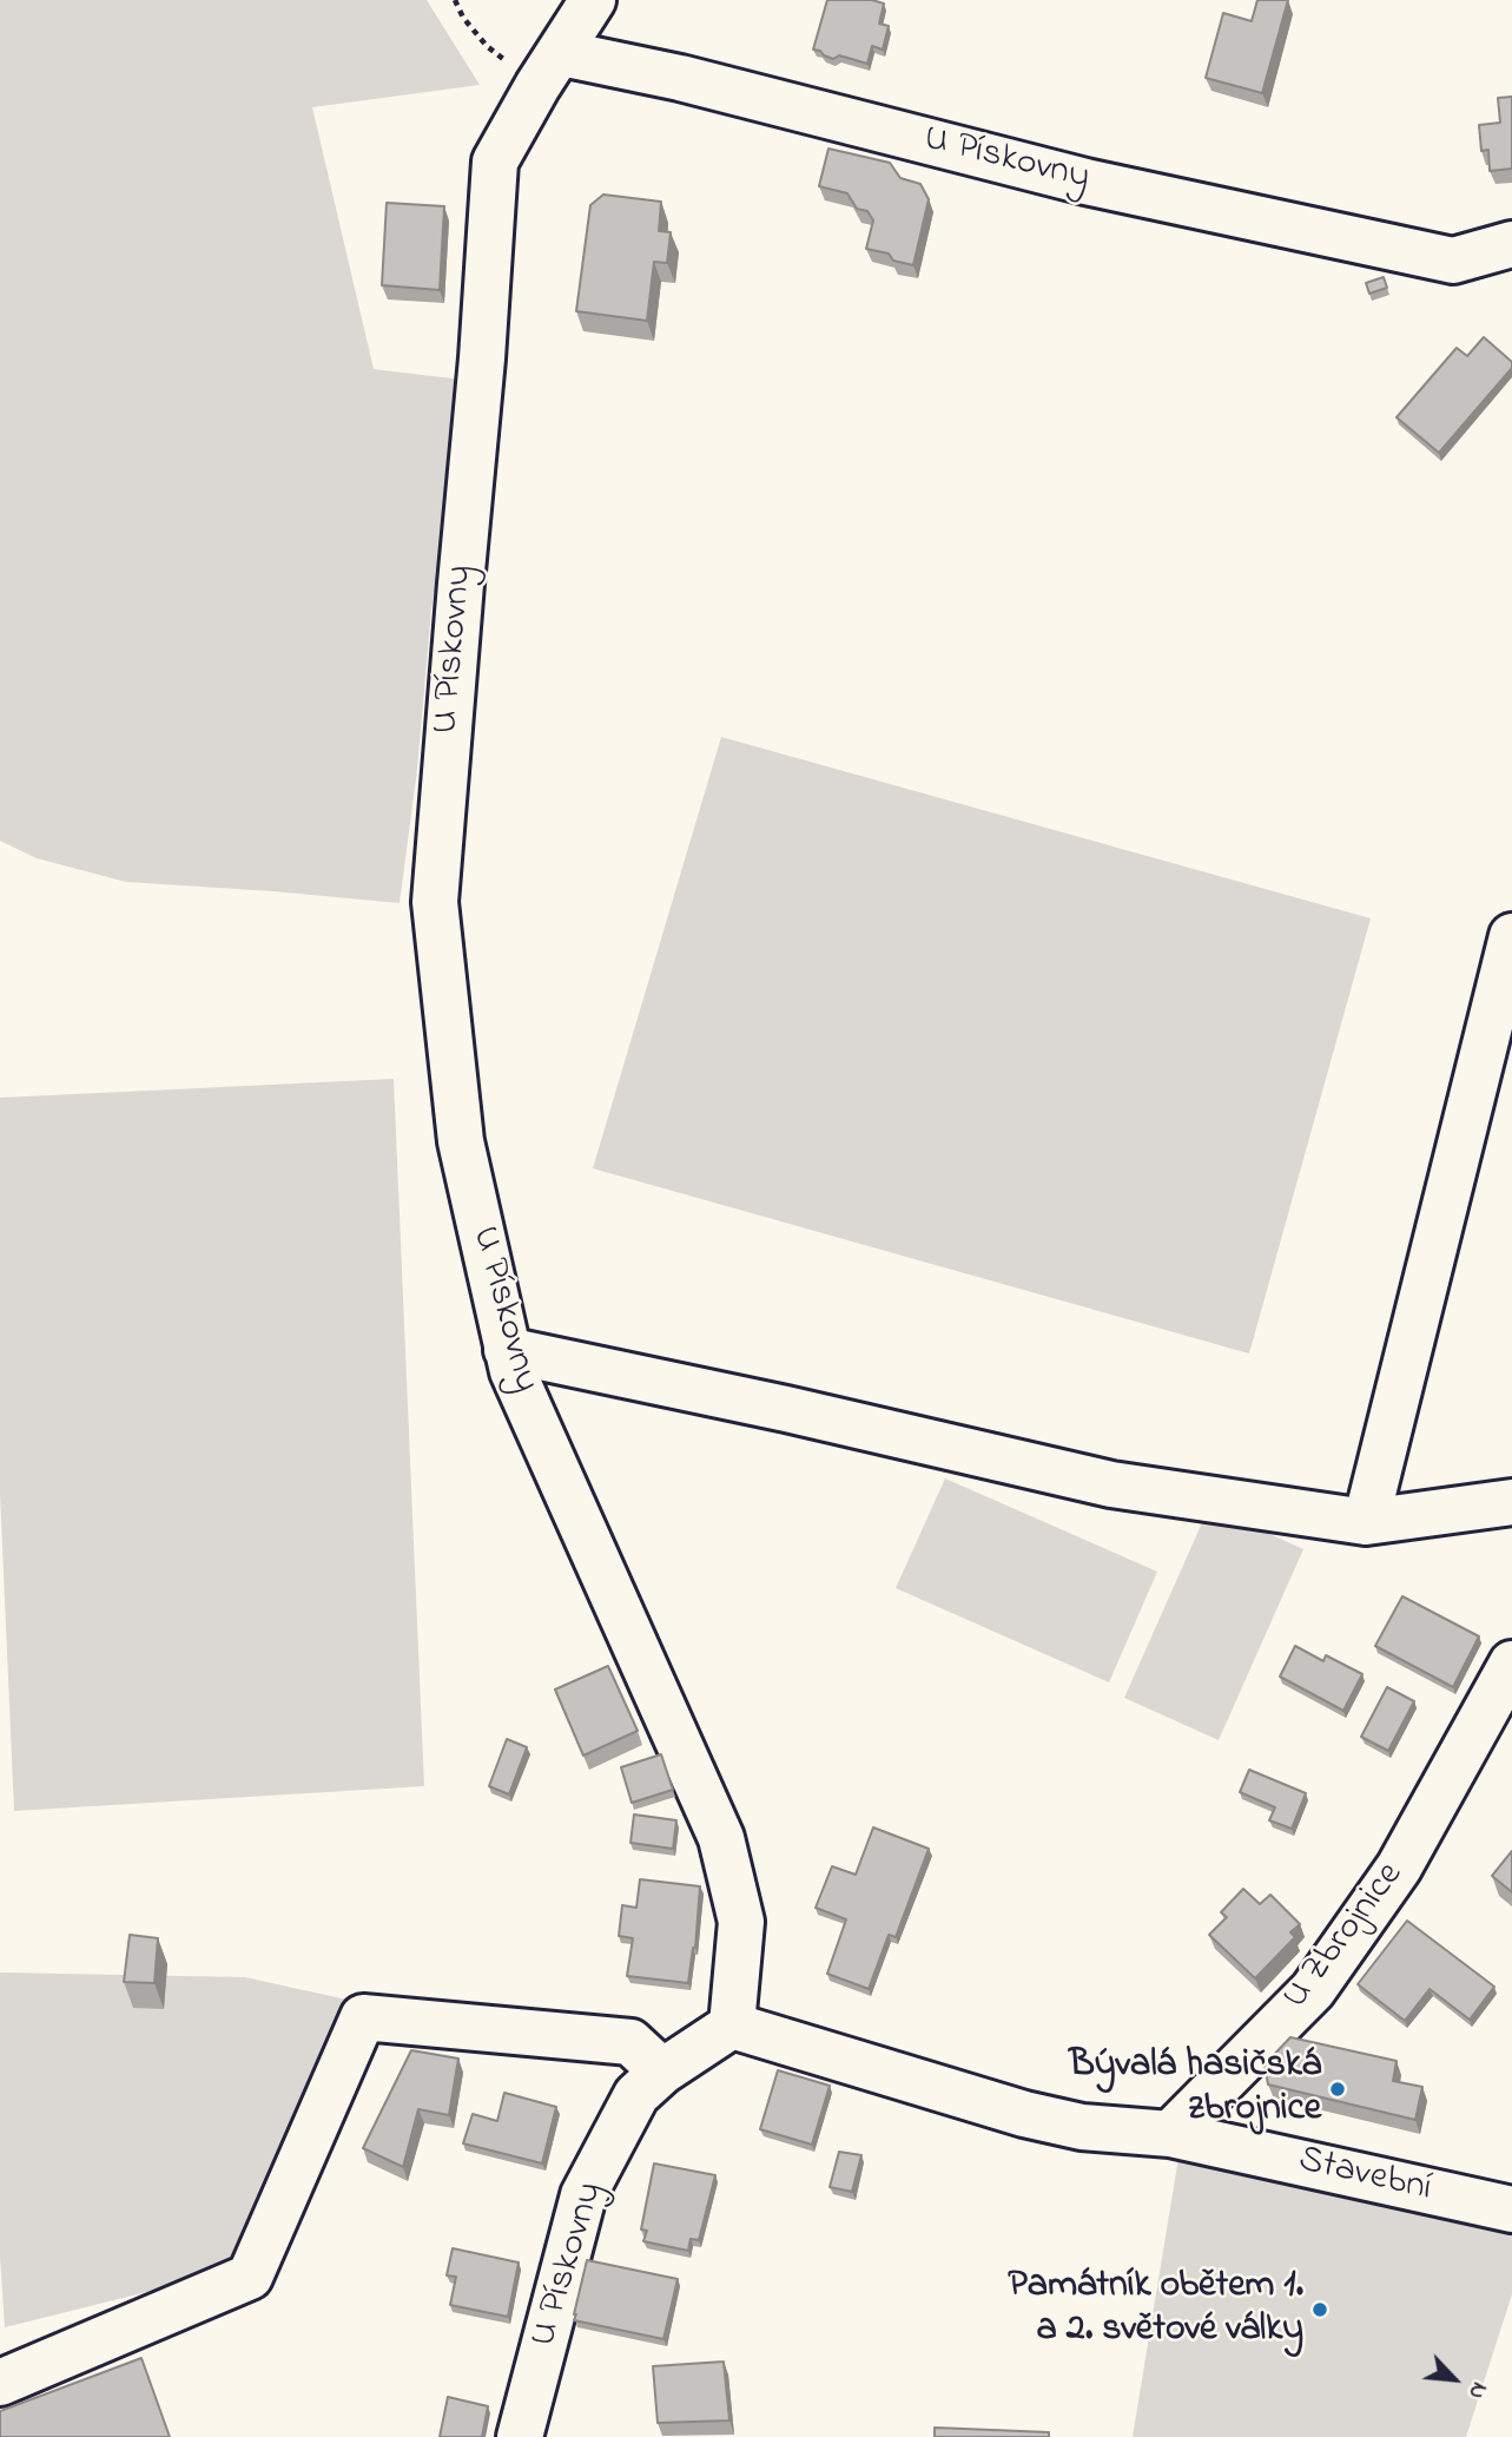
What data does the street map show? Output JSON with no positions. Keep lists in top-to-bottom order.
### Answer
{
  "streets": {
    "street": ["U Pískovny", "U Zbrojnice", "Stavební"]
  },
  "crossings": [
    ["U Zbrojnice", "Stavební"]
  ],
  "places": ["Bývalá hasičská zbrojnice", "Památník obětem 1. a 2. světové války"],
  "north": "bottom right"
}
